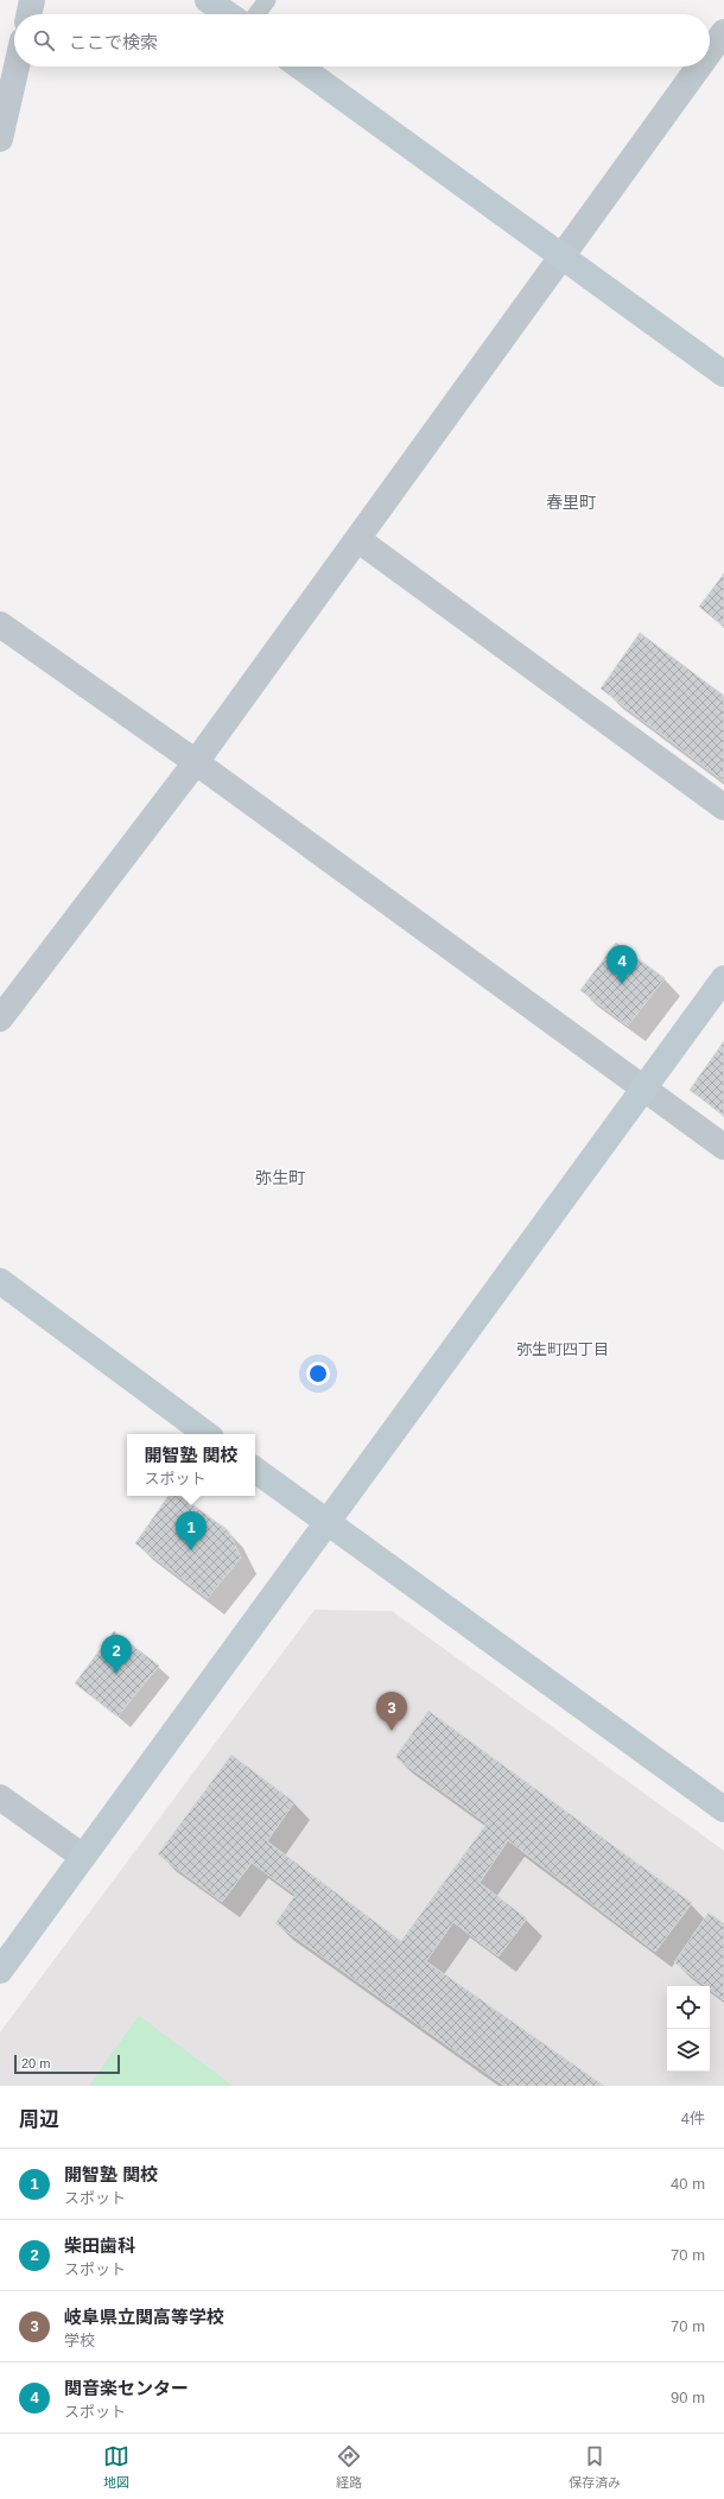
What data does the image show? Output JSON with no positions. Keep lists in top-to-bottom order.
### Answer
{
  "districts": ["春里町", "弥生町", "弥生町四丁目"],
  "scale_bar": "20 m",
  "page": {
    "search": "ここで検索",
    "pins": [
      "4",
      "1",
      "2",
      "3"
    ],
    "popup": ["開智塾 関校", "スポット"],
    "scale": "20 m",
    "heading": ["周辺", "4件"],
    "list": [
      {
        "mark": "1",
        "name": "開智塾 関校",
        "note": "スポット",
        "value": "40 m"
      },
      {
        "mark": "2",
        "name": "柴田歯科",
        "note": "スポット",
        "value": "70 m"
      },
      {
        "mark": "3",
        "name": "岐阜県立関高等学校",
        "note": "学校",
        "value": "70 m"
      },
      {
        "mark": "4",
        "name": "関音楽センター",
        "note": "スポット",
        "value": "90 m"
      }
    ],
    "nav": ["地図", "経路", "保存済み"]
  }
}
